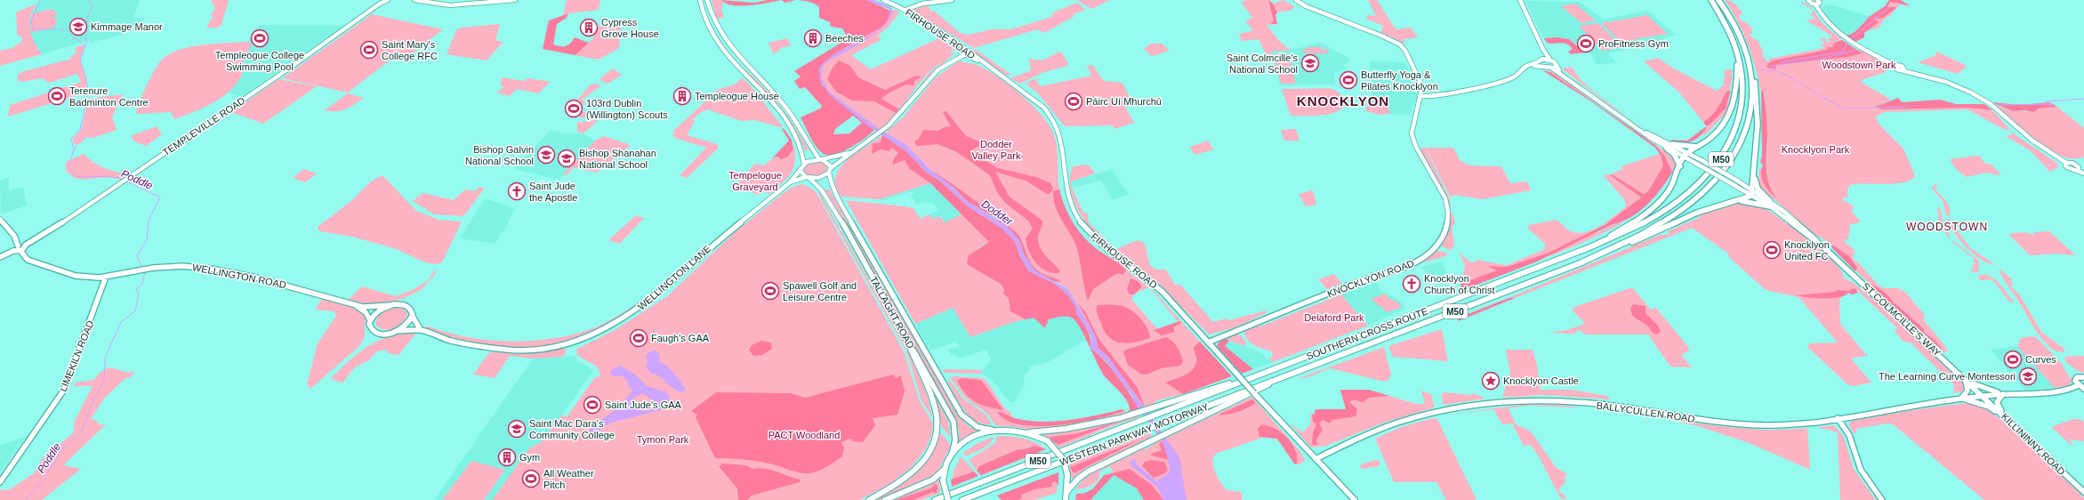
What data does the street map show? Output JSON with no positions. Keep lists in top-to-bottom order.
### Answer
{
  "streets": {
    "highway": ["M50", "SOUTHERN CROSS ROUTE", "WESTERN PARKWAY MOTORWAY"],
    "main road": [
      "FIRHOUSE ROAD",
      "TEMPLEVILLE ROAD",
      "WELLINGTON ROAD",
      "WELLINGTON LANE",
      "KNOCKLYON ROAD",
      "TALLAGHT ROAD",
      "ST COLMCILLE'S WAY",
      "LIMEKILN ROAD",
      "BALLYCULLEN ROAD",
      "KILLININNY ROAD"
    ]
  },
  "crossings": [
    ["FIRHOUSE ROAD", "KNOCKLYON ROAD"],
    ["FIRHOUSE ROAD", "BALLYCULLEN ROAD"],
    ["M50", "ST COLMCILLE'S WAY"],
    ["M50", "SOUTHERN CROSS ROUTE"],
    ["M50", "WESTERN PARKWAY MOTORWAY"],
    ["WELLINGTON ROAD", "WELLINGTON LANE"],
    ["WELLINGTON ROAD", "LIMEKILN ROAD"],
    ["WELLINGTON LANE", "TALLAGHT ROAD"],
    ["ST COLMCILLE'S WAY", "BALLYCULLEN ROAD"],
    ["ST COLMCILLE'S WAY", "KILLININNY ROAD"],
    ["SOUTHERN CROSS ROUTE", "WESTERN PARKWAY MOTORWAY"],
    ["BALLYCULLEN ROAD", "KILLININNY ROAD"]
  ],
  "districts": ["KNOCKLYON", "WOODSTOWN"],
  "water": ["Poddle", "Dodder"],
  "parks": [
    "Woodstown Park",
    "Dodder Valley Park",
    "Knocklyon Park",
    "Tempelogue Graveyard",
    "Delaford Park",
    "PACT Woodland",
    "Tymon Park"
  ],
  "places": {
    "school or university": [
      "Kimmage Manor",
      "Saint Colmcille's National School",
      "Bishop Galvin National School",
      "Bishop Shanahan National School",
      "The Learning Curve Montessori",
      "Saint Mac Dara's Community College"
    ],
    "building": [
      "Cypress Grove House",
      "Beeches",
      "Templeogue House",
      "Gym"
    ],
    "sports": [
      "Templeogue College Swimming Pool",
      "ProFitness Gym",
      "Saint Mary's College RFC",
      "Butterfly Yoga & Pilates Knocklyon",
      "Terenure Badminton Centre",
      "Páirc Uí Mhurchú",
      "103rd Dublin (Willington) Scouts",
      "Knocklyon United FC",
      "Spawell Golf and Leisure Centre",
      "Faugh's GAA",
      "Curves",
      "Saint Jude's GAA",
      "All Weather Pitch"
    ],
    "church": ["Saint Jude the Apostle", "Knocklyon Church of Christ"],
    "place": ["Knocklyon Castle"]
  }
}
